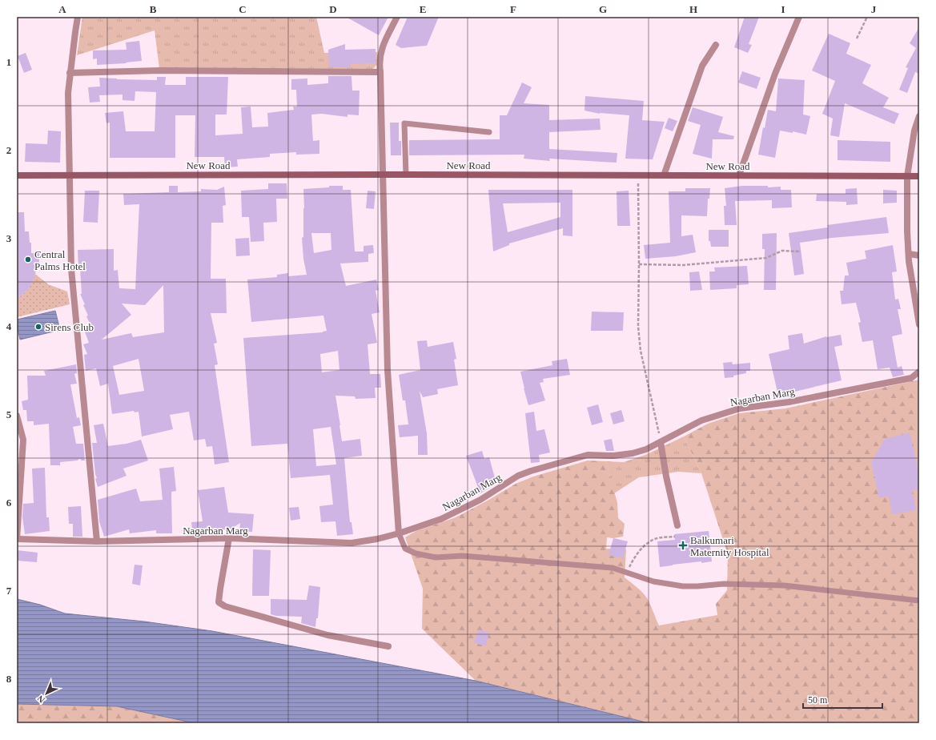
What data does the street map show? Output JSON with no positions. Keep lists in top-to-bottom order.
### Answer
{
  "streets": {
    "street": ["New Road", "Nagarban Marg"]
  },
  "places": {
    "other": ["Central Palms Hotel", "Sirens Club"],
    "health": ["Balkumari Maternity Hospital"]
  },
  "scale_bar": "50 m",
  "north": "bottom left",
  "grid": {
    "columns": [
      "A",
      "B",
      "C",
      "D",
      "E",
      "F",
      "G",
      "H",
      "I",
      "J"
    ],
    "rows": [
      "1",
      "2",
      "3",
      "4",
      "5",
      "6",
      "7",
      "8"
    ]
  }
}
